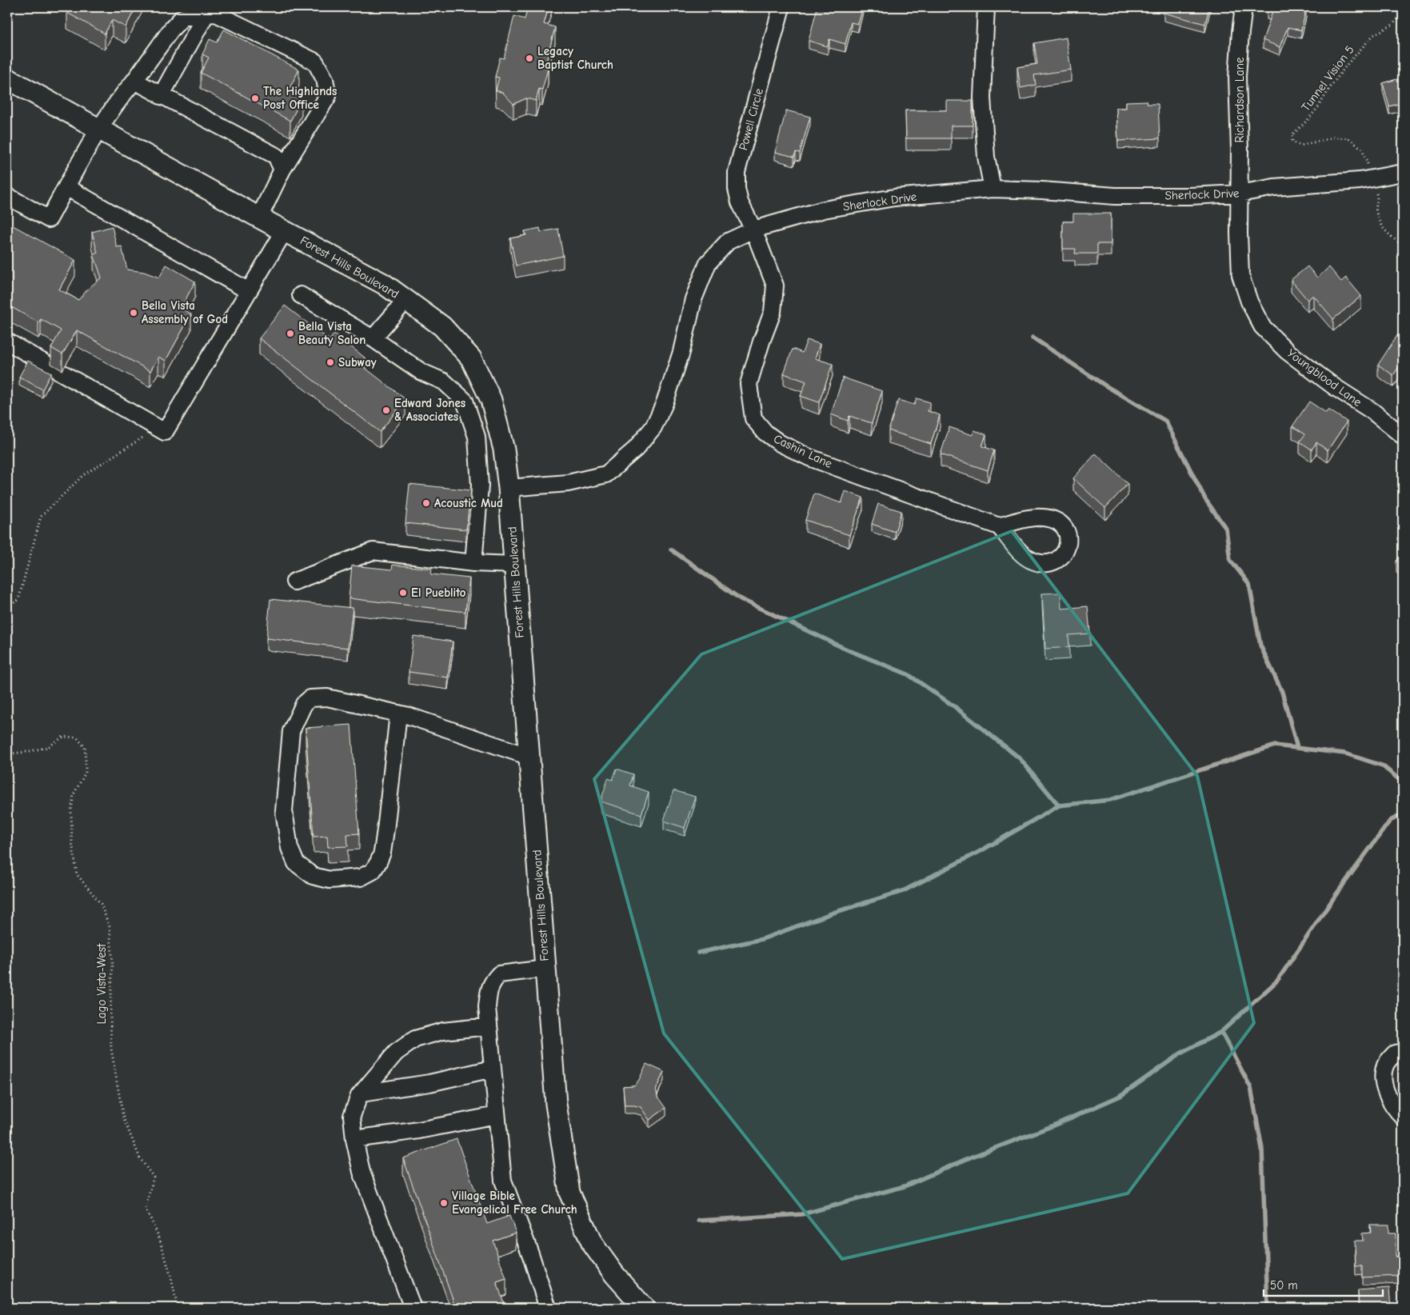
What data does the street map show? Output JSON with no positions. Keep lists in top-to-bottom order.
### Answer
{
  "streets": {
    "main road": ["Forest Hills Boulevard"],
    "street": [
      "Richardson Lane",
      "Powell Circle",
      "Sherlock Drive",
      "Youngblood Lane",
      "Cashin Lane"
    ],
    "path": ["Tunnel Vision 5", "Lago Vista-West"]
  },
  "crossings": [
    ["Richardson Lane", "Sherlock Drive"],
    ["Richardson Lane", "Youngblood Lane"],
    ["Powell Circle", "Sherlock Drive"],
    ["Powell Circle", "Cashin Lane"],
    ["Sherlock Drive", "Forest Hills Boulevard"],
    ["Sherlock Drive", "Youngblood Lane"],
    ["Sherlock Drive", "Cashin Lane"]
  ],
  "places": [
    "Legacy Baptist Church",
    "The Highlands Post Office",
    "Bella Vista Assembly of God",
    "Bella Vista Beauty Salon",
    "Subway",
    "Edward Jones & Associates",
    "Acoustic Mud",
    "El Pueblito",
    "Village Bible Evangelical Free Church"
  ],
  "scale_bar": "50 m"
}
